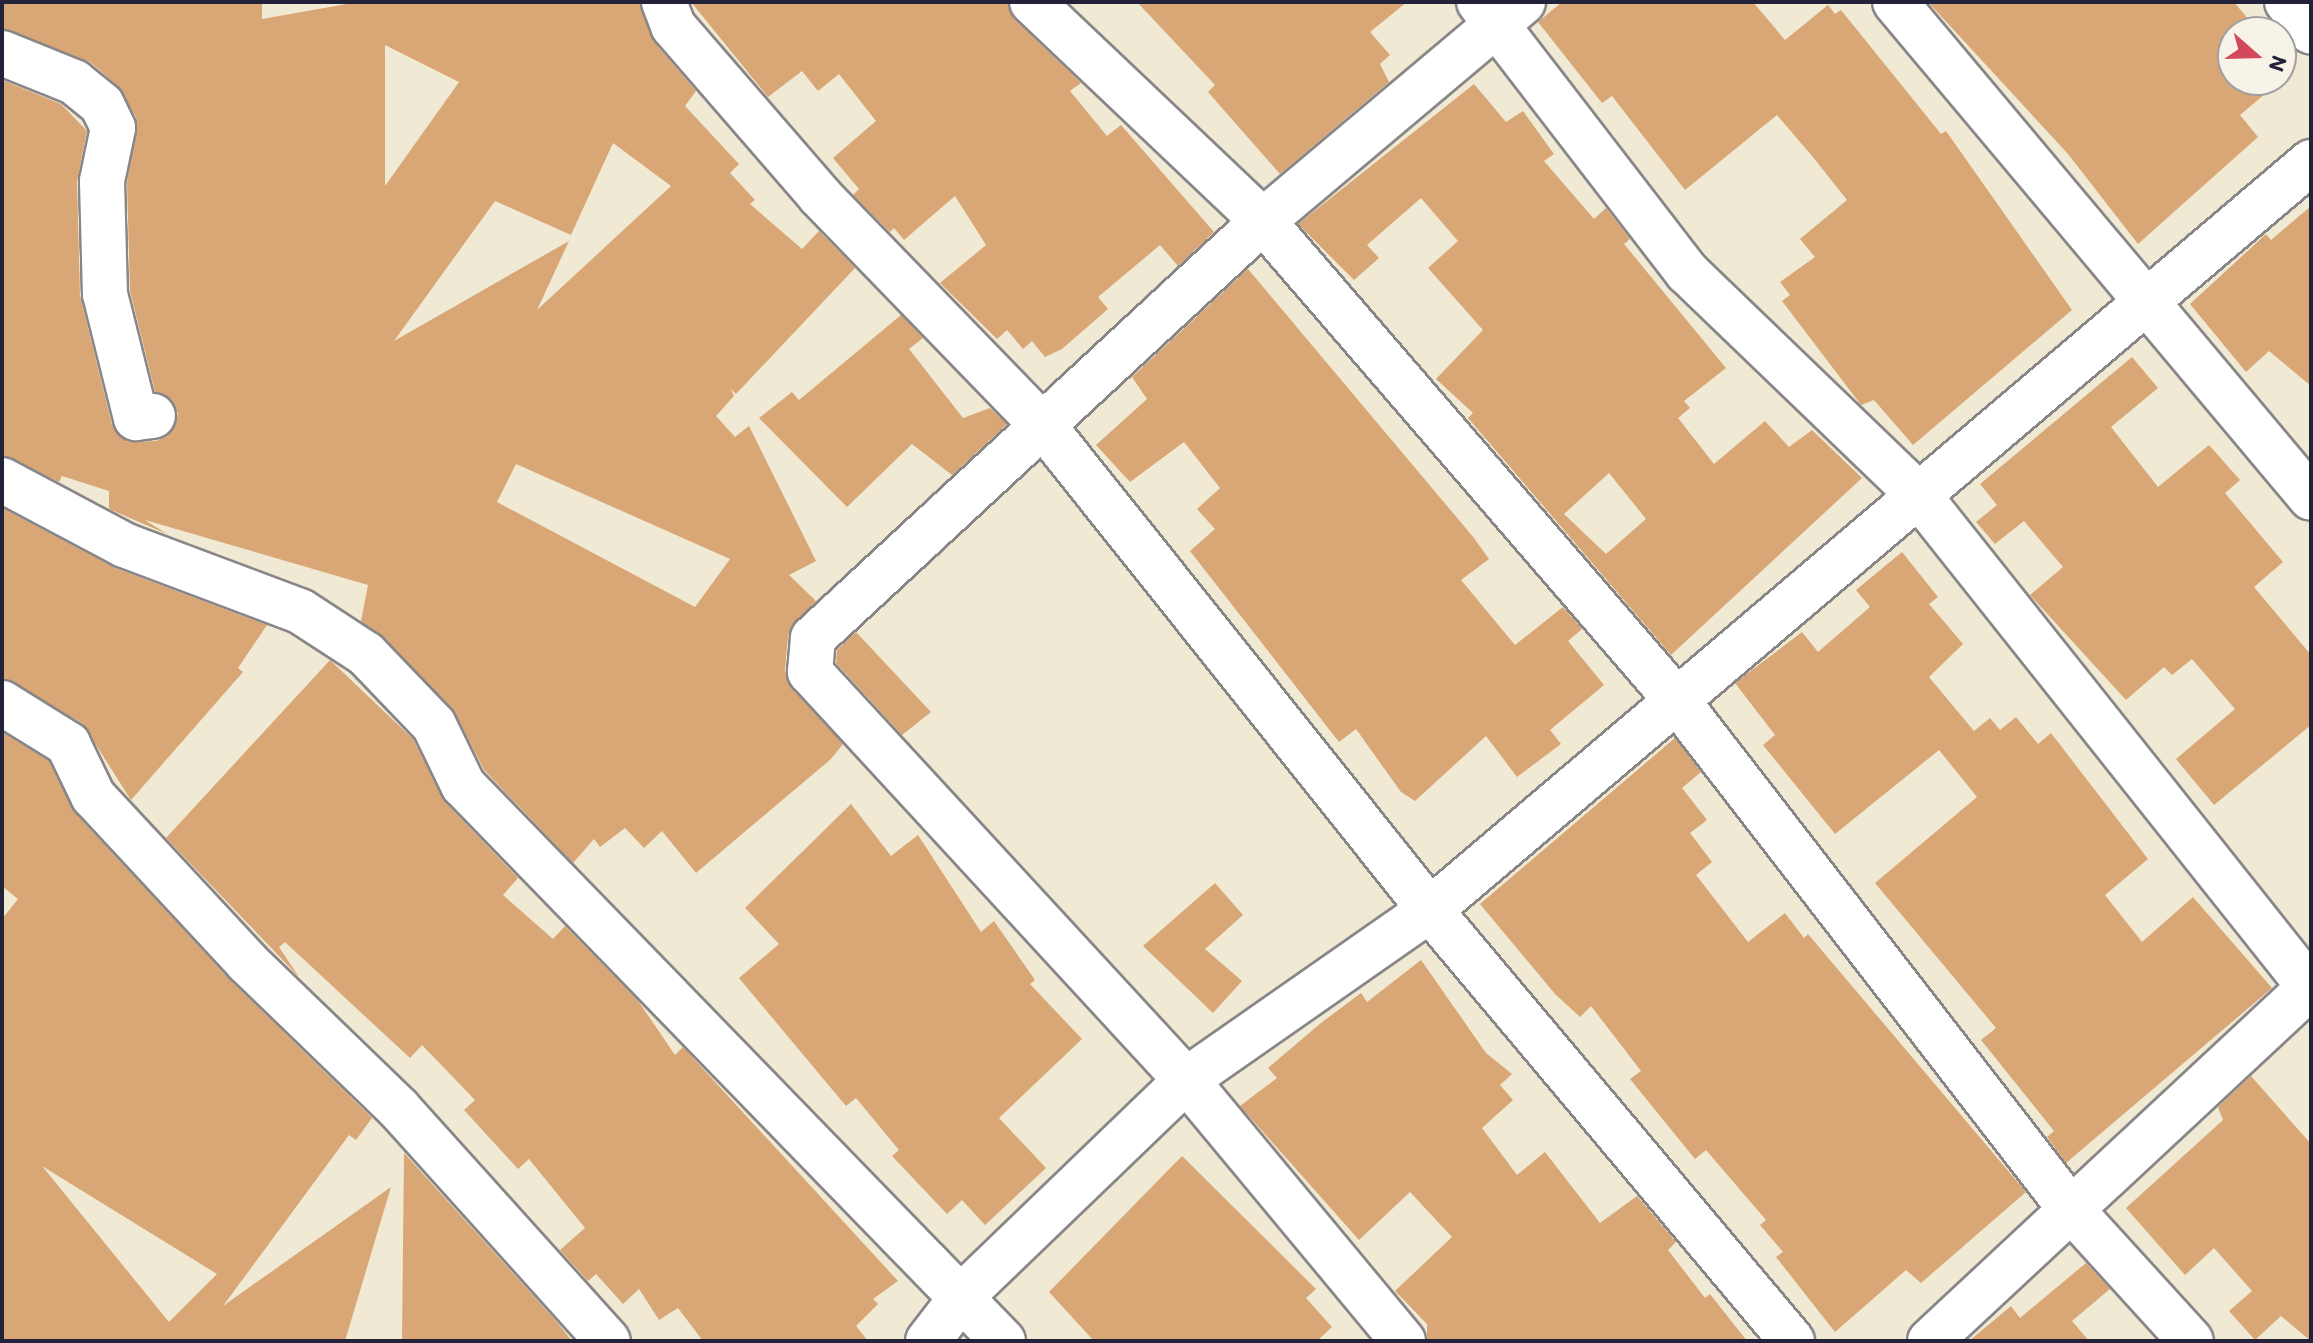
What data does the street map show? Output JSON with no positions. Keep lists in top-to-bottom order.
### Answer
{
  "north": "right"
}
